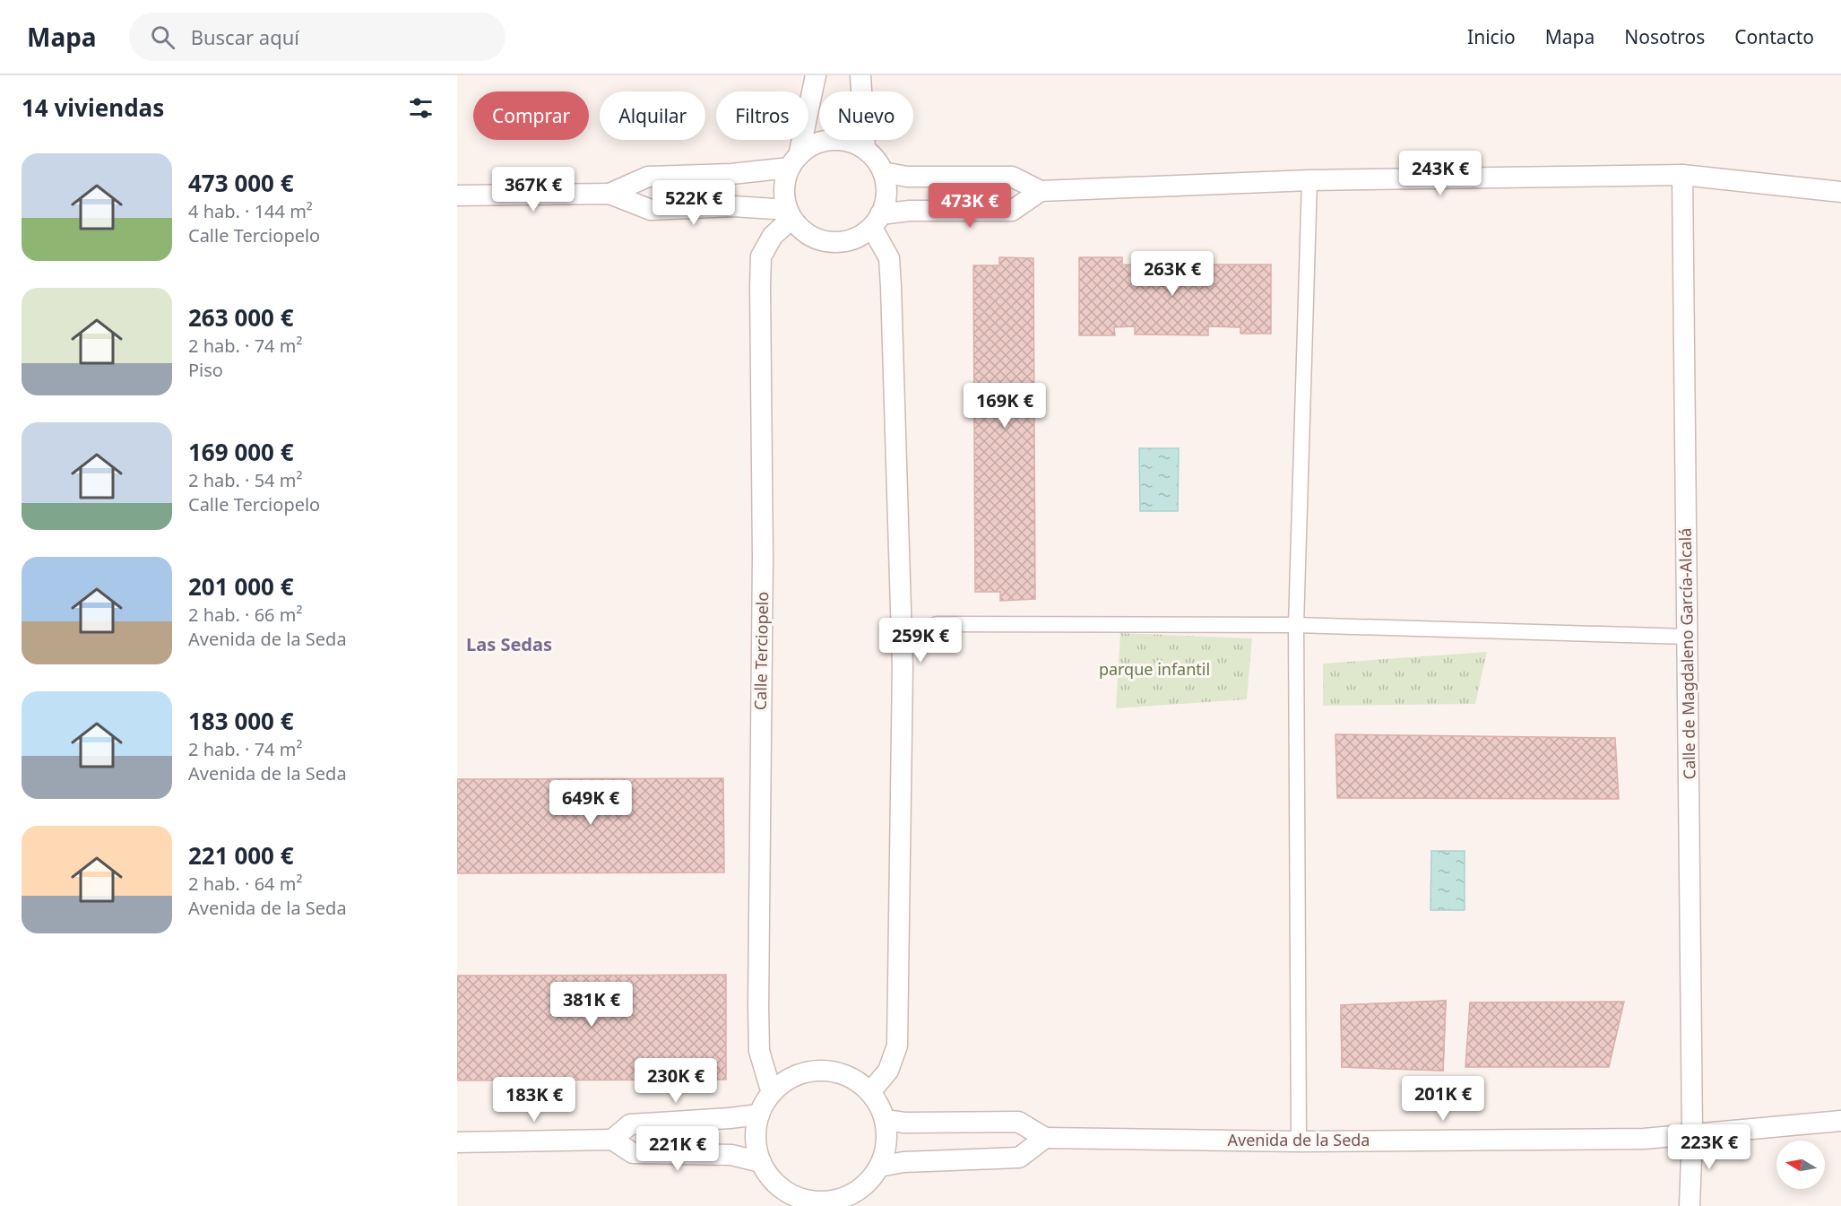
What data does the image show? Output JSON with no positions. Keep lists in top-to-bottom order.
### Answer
{
  "streets": {
    "street": ["Calle Terciopelo", "Calle de Magdaleno García-Alcalá", "Avenida de la Seda"]
  },
  "crossings": [
    ["Calle de Magdaleno García-Alcalá", "Avenida de la Seda"]
  ],
  "districts": ["Las Sedas"],
  "parks": ["parque infantil"],
  "north": "left",
  "page": {
    "header": "Mapa",
    "search": "Buscar aquí",
    "nav": [
      "Inicio",
      "Mapa",
      "Nosotros",
      "Contacto"
    ],
    "heading": "14 viviendas",
    "chip": [
      "Comprar",
      "Alquilar",
      "Filtros",
      "Nuevo"
    ],
    "list": [
      {
        "name": "473 000 €",
        "note": "4 hab. · 144 m² · Calle Terciopelo"
      },
      {
        "name": "263 000 €",
        "note": "2 hab. · 74 m² · Piso"
      },
      {
        "name": "169 000 €",
        "note": "2 hab. · 54 m² · Calle Terciopelo"
      },
      {
        "name": "201 000 €",
        "note": "2 hab. · 66 m² · Avenida de la Seda"
      },
      {
        "name": "183 000 €",
        "note": "2 hab. · 74 m² · Avenida de la Seda"
      },
      {
        "name": "221 000 €",
        "note": "2 hab. · 64 m² · Avenida de la Seda"
      }
    ],
    "price": [
      "243K €",
      "367K €",
      "522K €",
      "473K €",
      "263K €",
      "169K €",
      "259K €",
      "649K €",
      "381K €",
      "230K €",
      "201K €",
      "183K €",
      "223K €",
      "221K €"
    ]
  }
}
